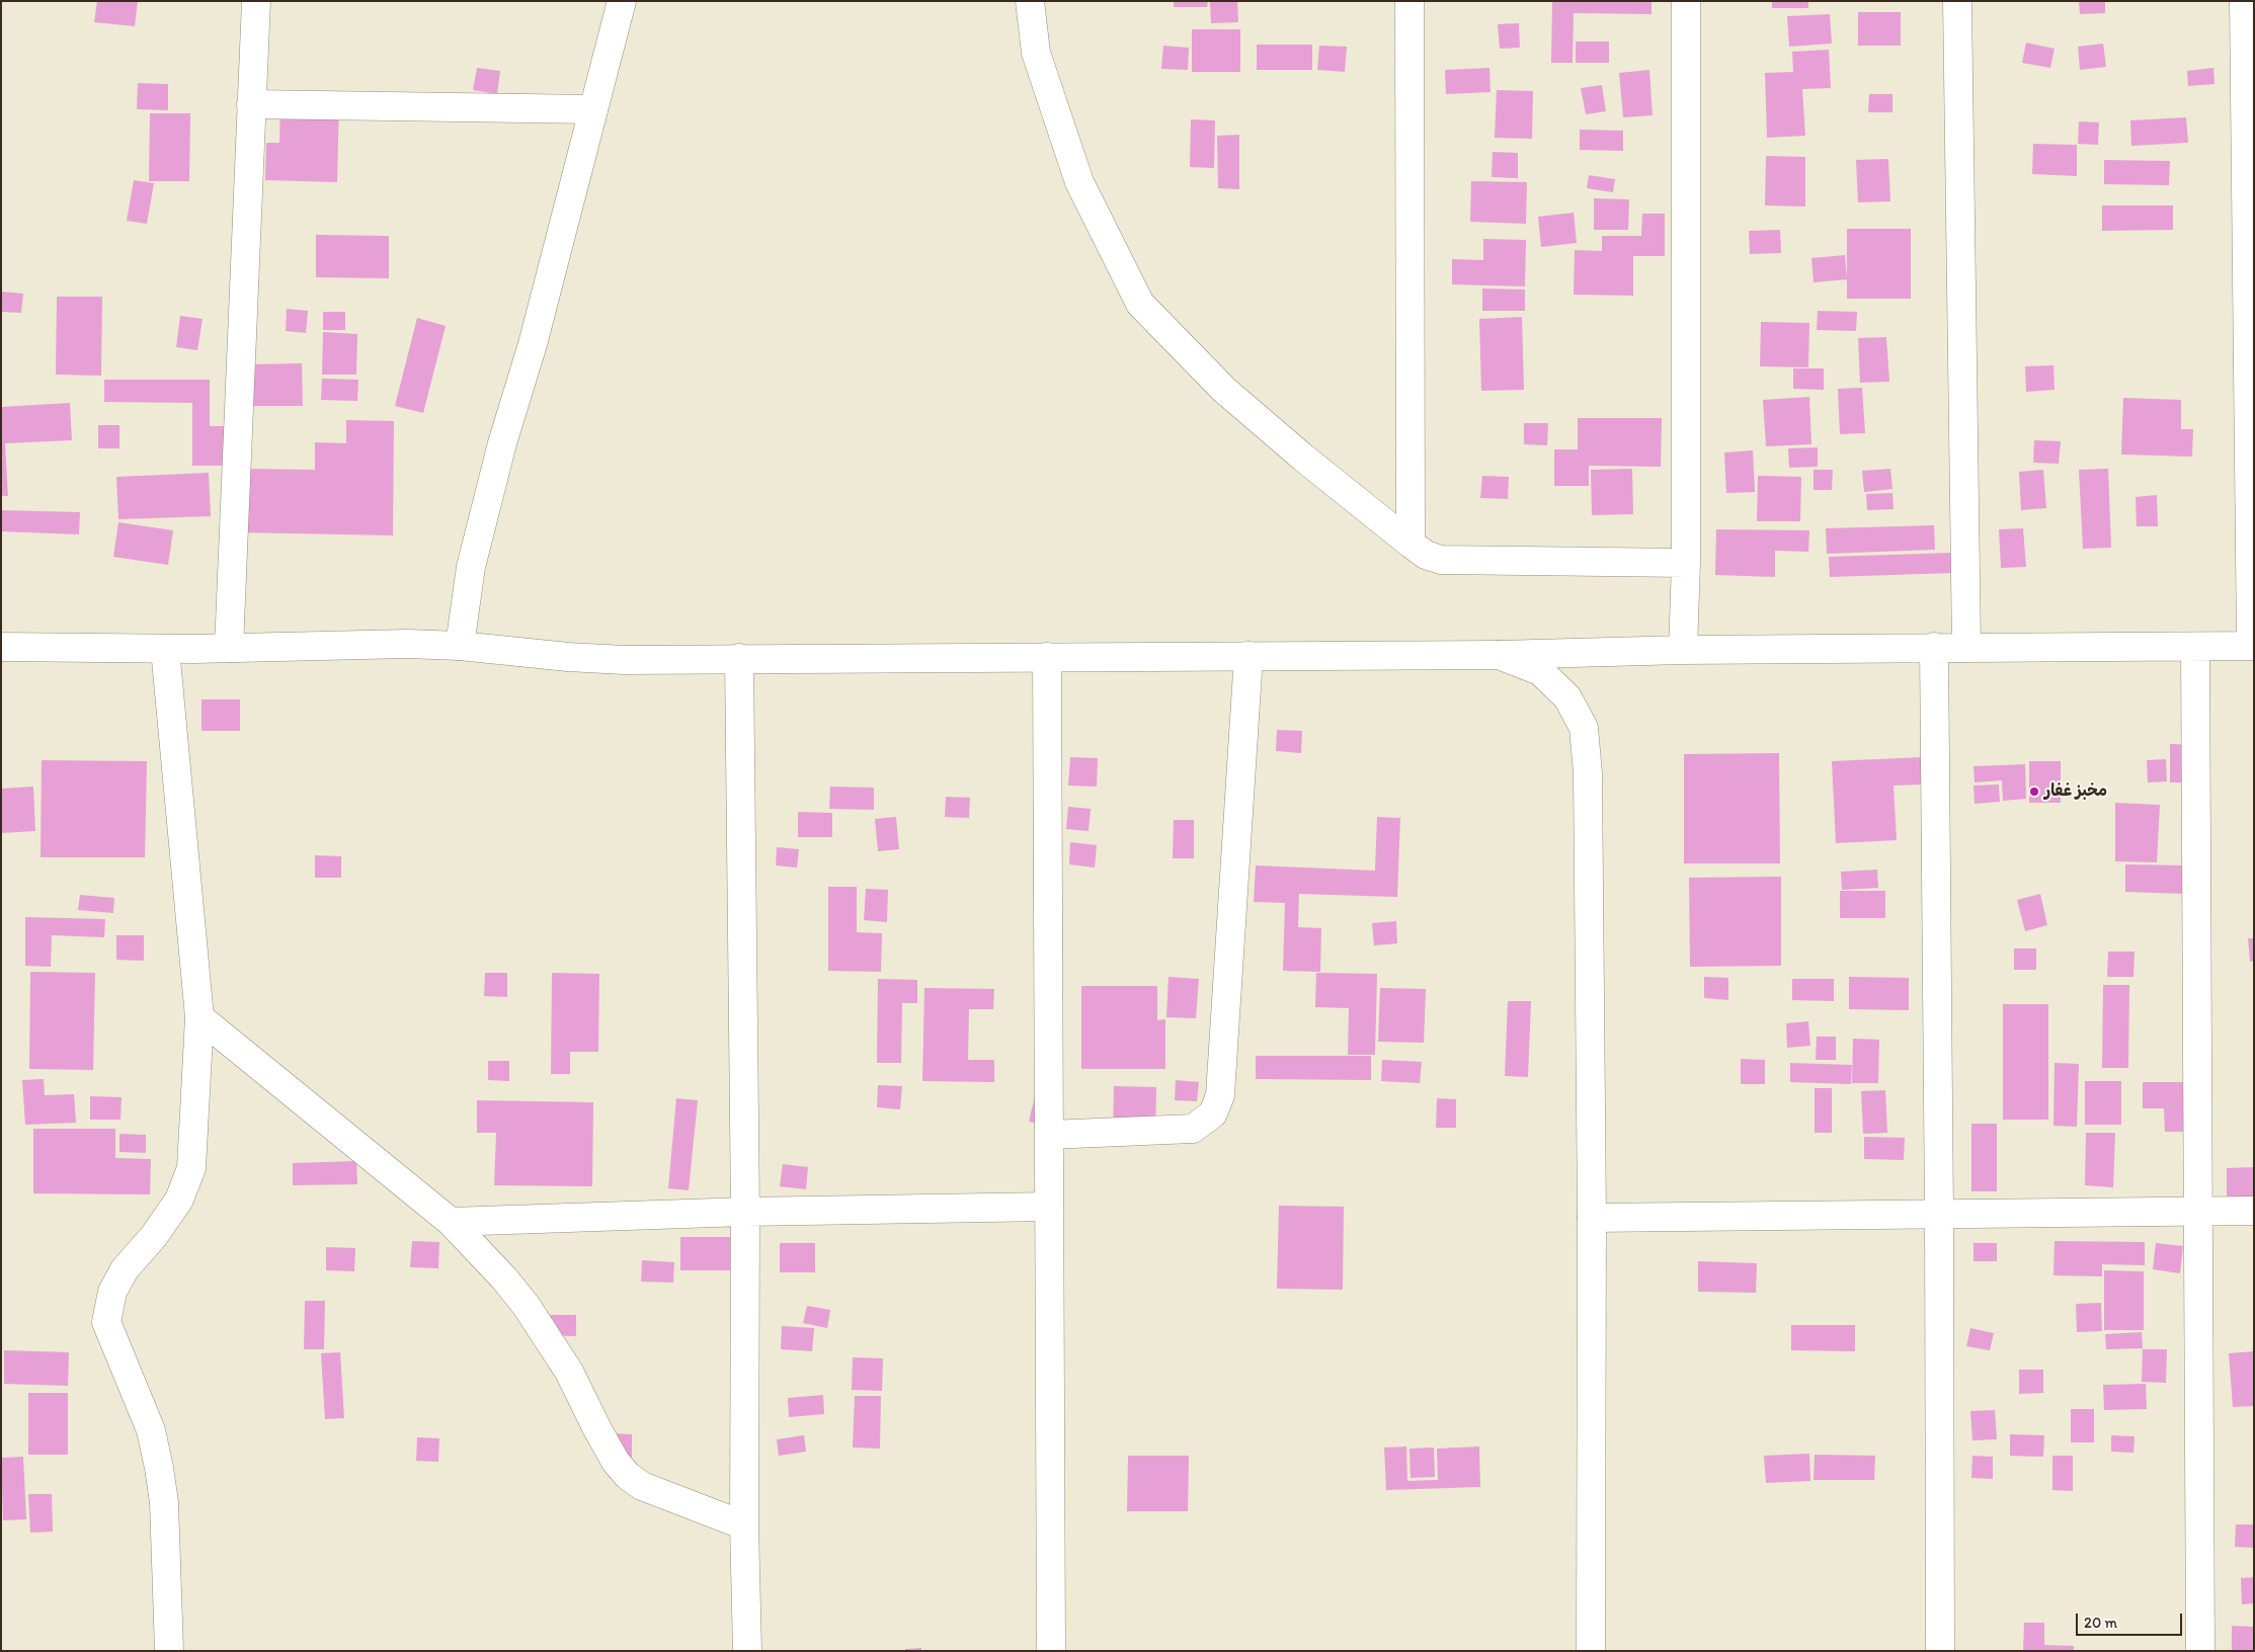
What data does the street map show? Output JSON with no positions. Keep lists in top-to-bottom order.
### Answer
{
  "places": ["مخبز غفار"],
  "scale_bar": "20 m"
}
